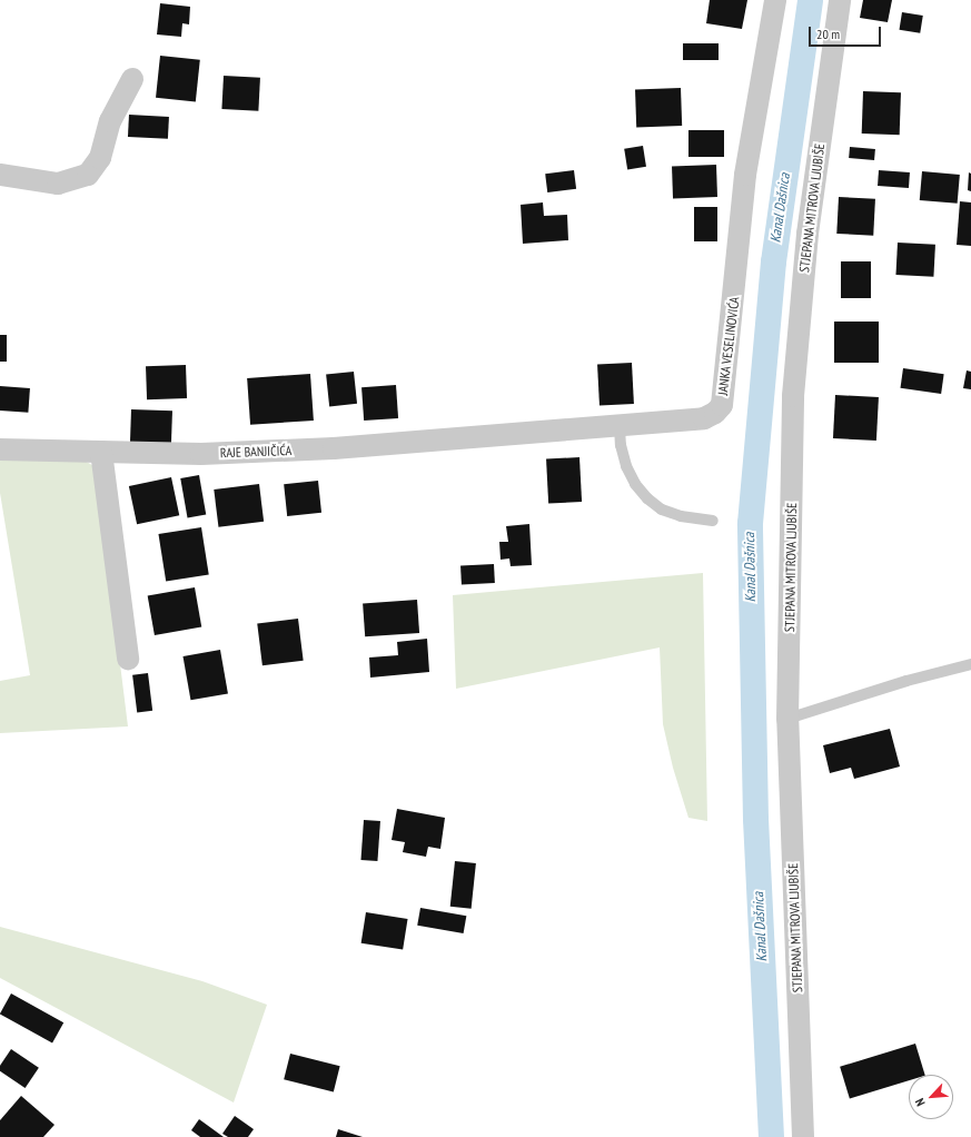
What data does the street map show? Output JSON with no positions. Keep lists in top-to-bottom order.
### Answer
{
  "streets": {
    "street": ["STJEPANA MITROVA LJUBIŠE", "JANKA VESELINOVIĆA", "RAJE BANJIČIĆA"]
  },
  "crossings": [
    ["JANKA VESELINOVIĆA", "RAJE BANJIČIĆA"]
  ],
  "water": ["Kanal Dašnica"],
  "scale_bar": "20 m",
  "north": "bottom left"
}
